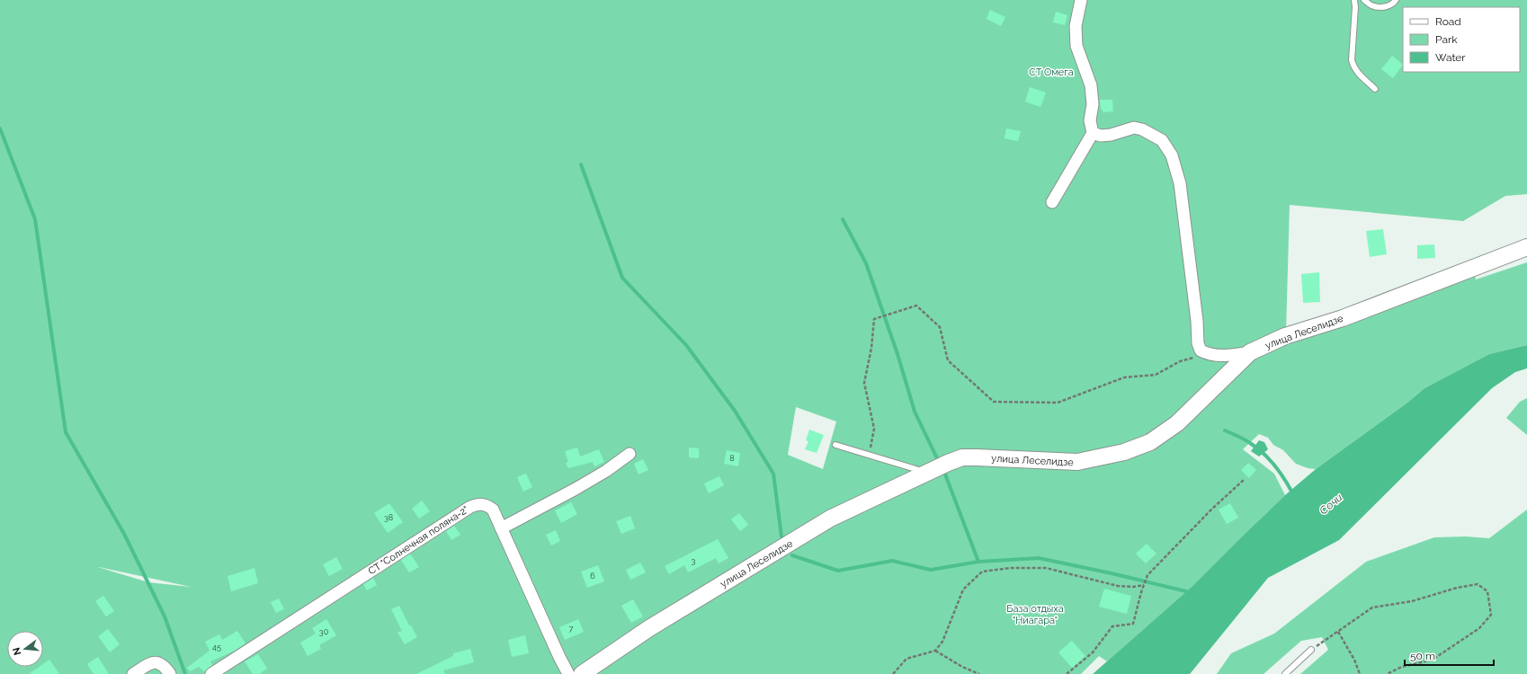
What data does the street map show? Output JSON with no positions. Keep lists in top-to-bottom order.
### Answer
{
  "streets": {
    "street": ["улица Леселидзе", "СТ \"Солнечная поляна-2\""]
  },
  "water": ["Сочи"],
  "parks": ["СТ Омега", "База отдыха \"Ниагара\""],
  "house_numbers": [
    "8",
    "38",
    "3",
    "6",
    "7",
    "30",
    "45"
  ],
  "legend": ["Road", "Park", "Water"],
  "scale_bar": "50 m",
  "north": "left"
}
